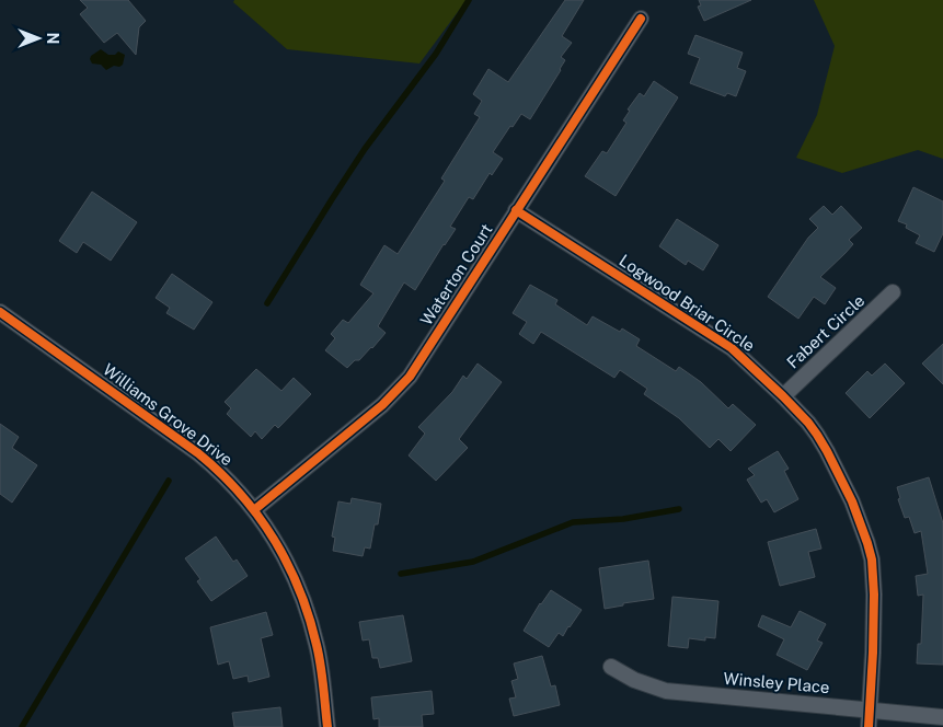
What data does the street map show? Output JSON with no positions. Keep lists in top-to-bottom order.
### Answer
{
  "streets": {
    "street": [
      "Waterton Court",
      "Logwood Briar Circle",
      "Fabert Circle",
      "Williams Grove Drive",
      "Winsley Place"
    ]
  },
  "crossings": [
    ["Waterton Court", "Logwood Briar Circle"],
    ["Waterton Court", "Williams Grove Drive"],
    ["Logwood Briar Circle", "Fabert Circle"],
    ["Logwood Briar Circle", "Winsley Place"]
  ],
  "north": "right"
}
